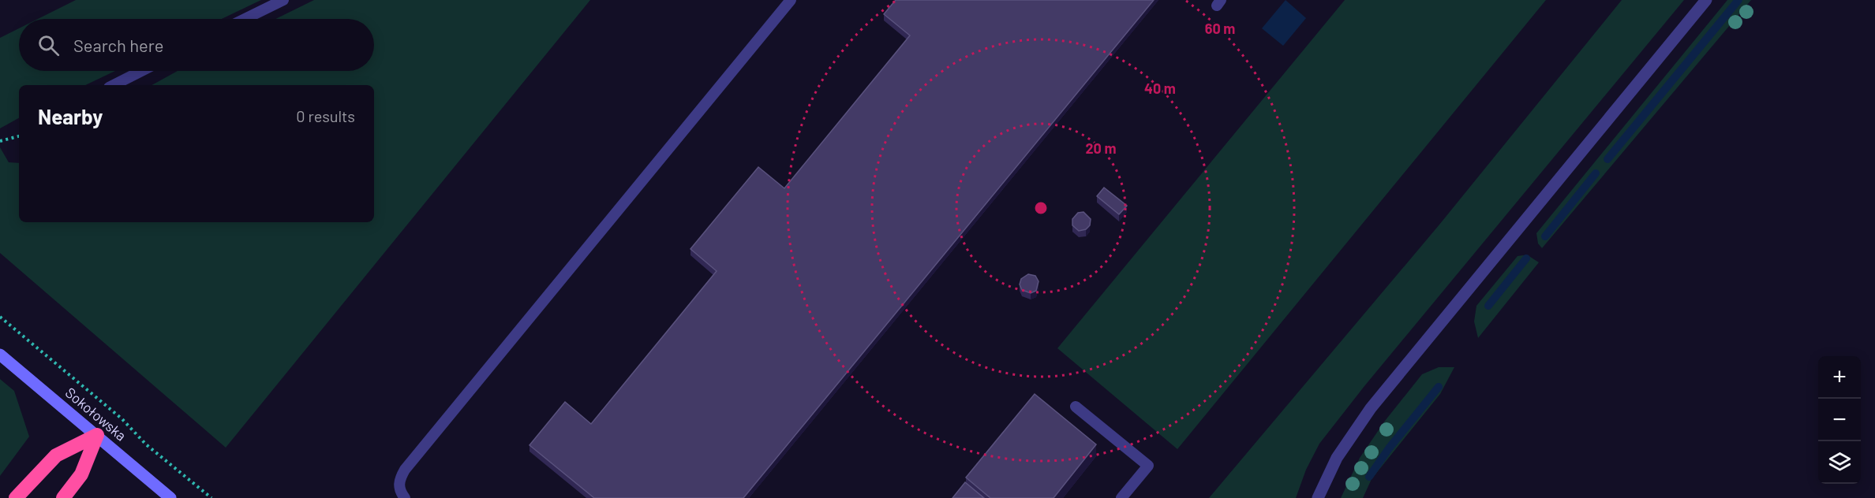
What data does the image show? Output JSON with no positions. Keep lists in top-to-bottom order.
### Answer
{
  "streets": {
    "street": ["Sokołowska"]
  },
  "page": {
    "search": "Search here",
    "heading": ["Nearby", "0 results"],
    "map_buttons": ["+", "−"]
  },
  "rings": ["60 m", "40 m", "20 m"]
}
